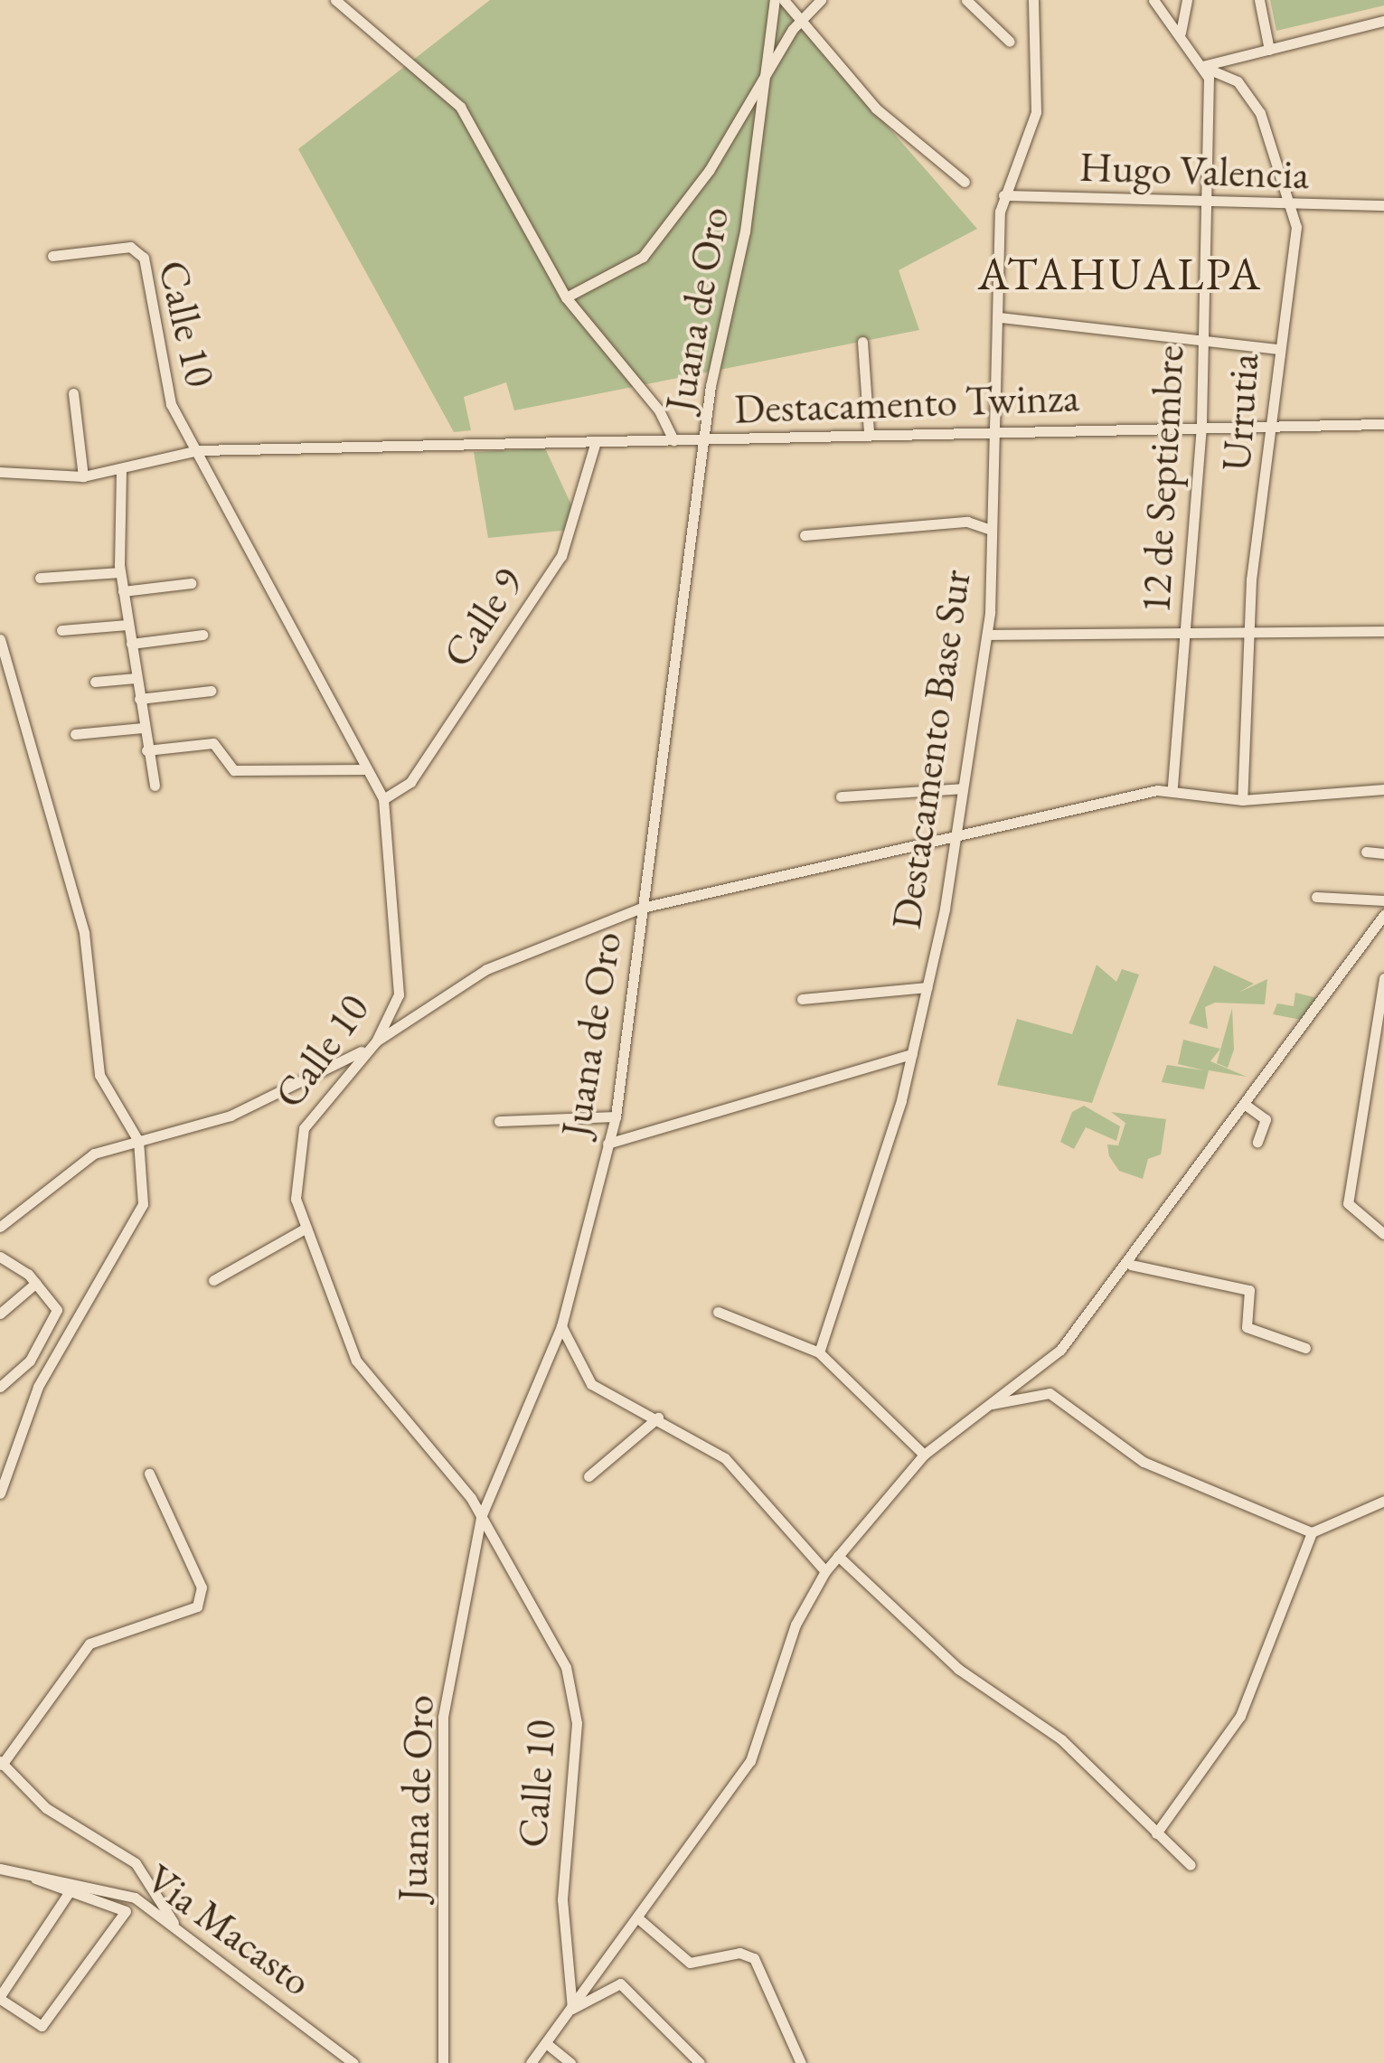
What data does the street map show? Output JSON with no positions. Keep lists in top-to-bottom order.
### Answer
{
  "streets": {
    "street": [
      "Hugo Valencia",
      "Juana de Oro",
      "Calle 10",
      "Destacamento Twinza",
      "Urrutia",
      "12 de Septiembre",
      "Calle 9",
      "Destacamento Base Sur",
      "Via Macasto"
    ]
  },
  "crossings": [
    ["Hugo Valencia", "Urrutia"],
    ["Hugo Valencia", "12 de Septiembre"],
    ["Hugo Valencia", "Destacamento Base Sur"],
    ["Juana de Oro", "Calle 10"],
    ["Juana de Oro", "Destacamento Twinza"],
    ["Calle 10", "Destacamento Twinza"],
    ["Calle 10", "Calle 9"],
    ["Destacamento Twinza", "Urrutia"],
    ["Destacamento Twinza", "12 de Septiembre"],
    ["Destacamento Twinza", "Calle 9"],
    ["Destacamento Twinza", "Destacamento Base Sur"],
    ["Urrutia", "12 de Septiembre"]
  ],
  "districts": ["ATAHUALPA"]
}
